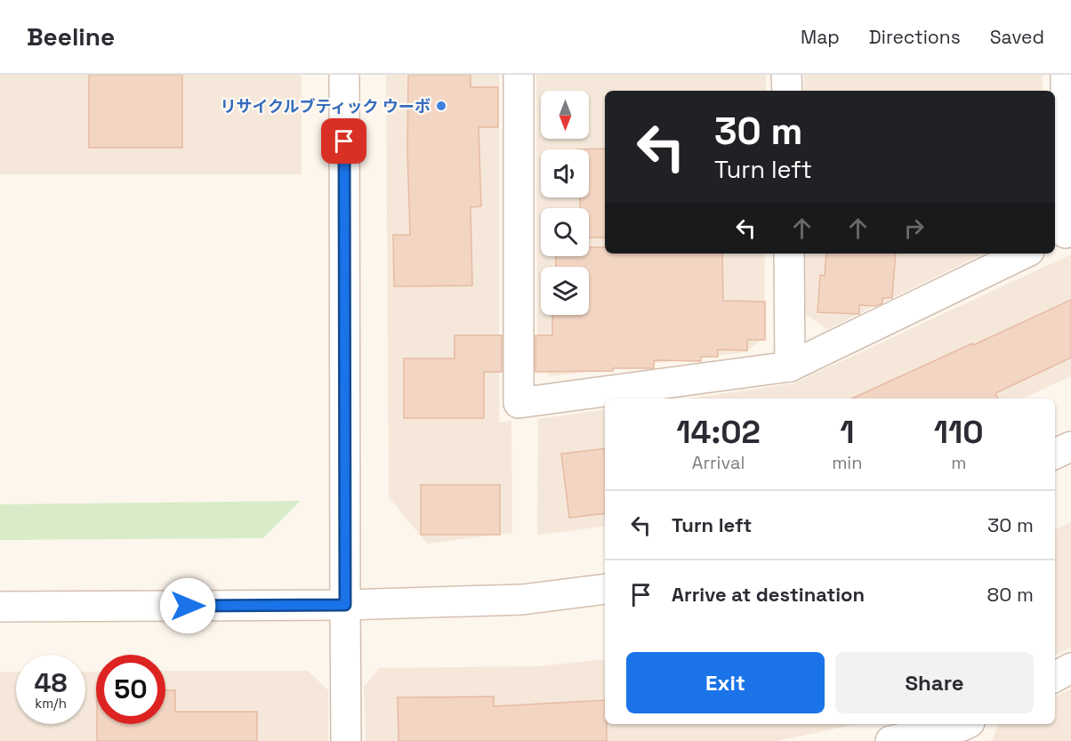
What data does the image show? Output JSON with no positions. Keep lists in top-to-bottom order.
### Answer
{
  "places": ["リサイクルブティック ウーボ"],
  "north": "bottom",
  "page": {
    "header": "Beeline",
    "nav": ["Map", "Directions", "Saved"],
    "turn": ["30 m", "Turn left"],
    "eta": [
      "14:02",
      "Arrival",
      "1",
      "min",
      "110",
      "m"
    ],
    "list": [
      {
        "name": "Turn left",
        "value": "30 m"
      },
      {
        "name": "Arrive at destination",
        "value": "80 m"
      }
    ],
    "buttons": ["Exit", "Share"],
    "speed": "48 km/h",
    "limit": "50"
  }
}
